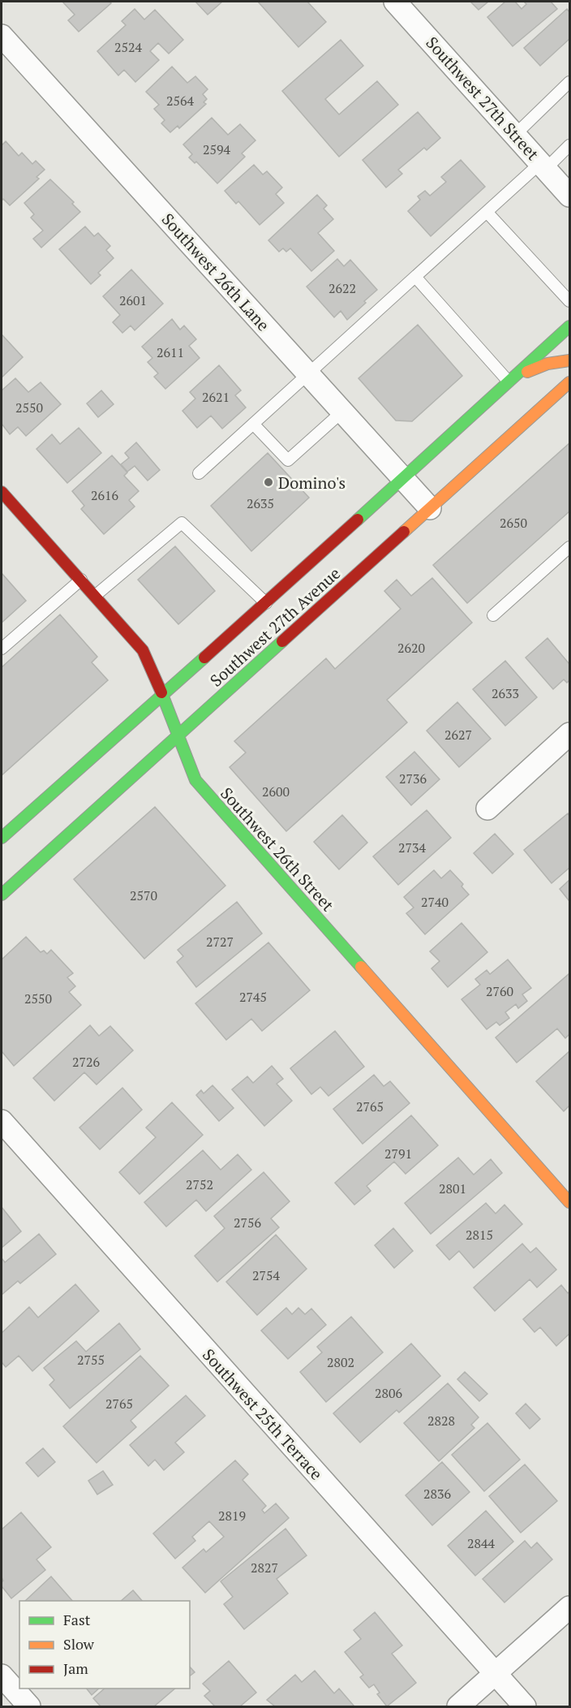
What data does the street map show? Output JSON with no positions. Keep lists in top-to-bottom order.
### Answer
{
  "streets": {
    "main road": ["Southwest 27th Avenue", "Southwest 26th Street"],
    "street": ["Southwest 27th Street", "Southwest 26th Lane", "Southwest 25th Terrace"]
  },
  "crossings": [
    ["Southwest 26th Lane", "Southwest 27th Avenue"],
    ["Southwest 27th Avenue", "Southwest 26th Street"]
  ],
  "places": ["Domino's"],
  "house_numbers": [
    "2524",
    "2564",
    "2594",
    "2622",
    "2601",
    "2611",
    "2621",
    "2550",
    "2616",
    "2635",
    "2650",
    "2620",
    "2633",
    "2627",
    "2736",
    "2600",
    "2734",
    "2570",
    "2740",
    "2727",
    "2760",
    "2745",
    "2550",
    "2726",
    "2765",
    "2791",
    "2752",
    "2801",
    "2756",
    "2815",
    "2754",
    "2755",
    "2802",
    "2806",
    "2765",
    "2828",
    "2836",
    "2819",
    "2844",
    "2827"
  ],
  "legend": ["Fast", "Slow", "Jam"]
}
